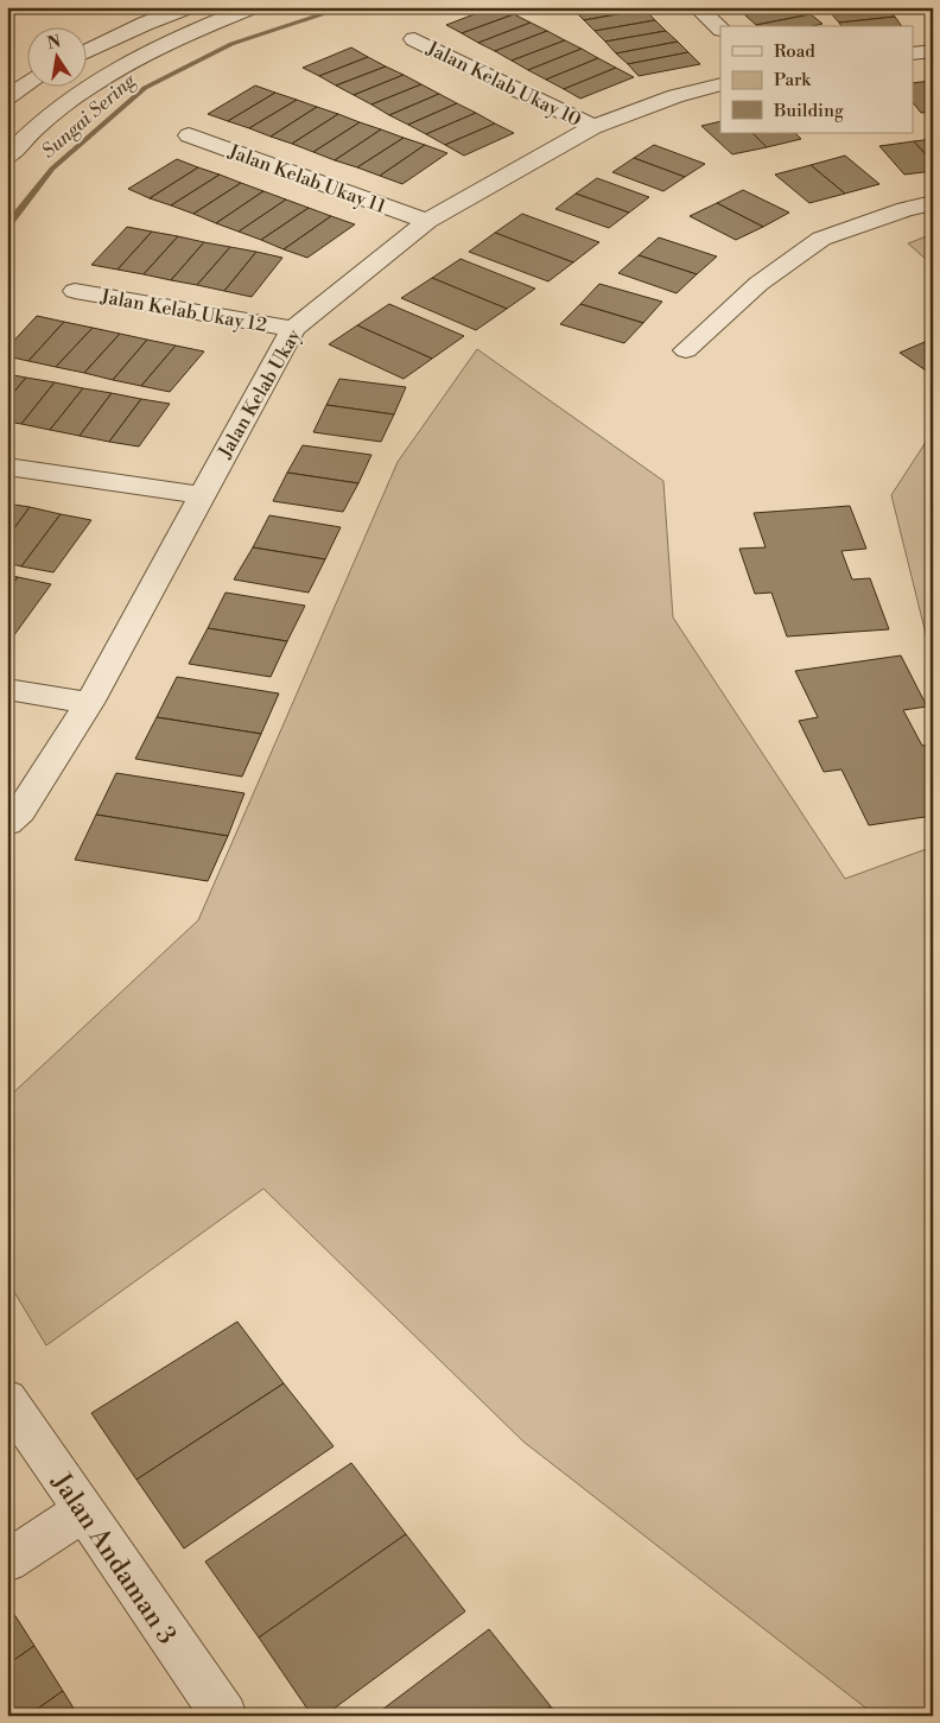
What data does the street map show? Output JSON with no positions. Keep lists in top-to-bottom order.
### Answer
{
  "streets": {
    "street": [
      "Jalan Kelab Ukay 10",
      "Jalan Kelab Ukay 11",
      "Jalan Kelab Ukay 12",
      "Jalan Kelab Ukay",
      "Jalan Andaman 3"
    ]
  },
  "crossings": [
    ["Jalan Kelab Ukay 10", "Jalan Kelab Ukay"],
    ["Jalan Kelab Ukay 11", "Jalan Kelab Ukay"],
    ["Jalan Kelab Ukay 12", "Jalan Kelab Ukay"]
  ],
  "water": ["Sungai Sering"],
  "legend": ["Road", "Park", "Building"],
  "north": "top"
}
